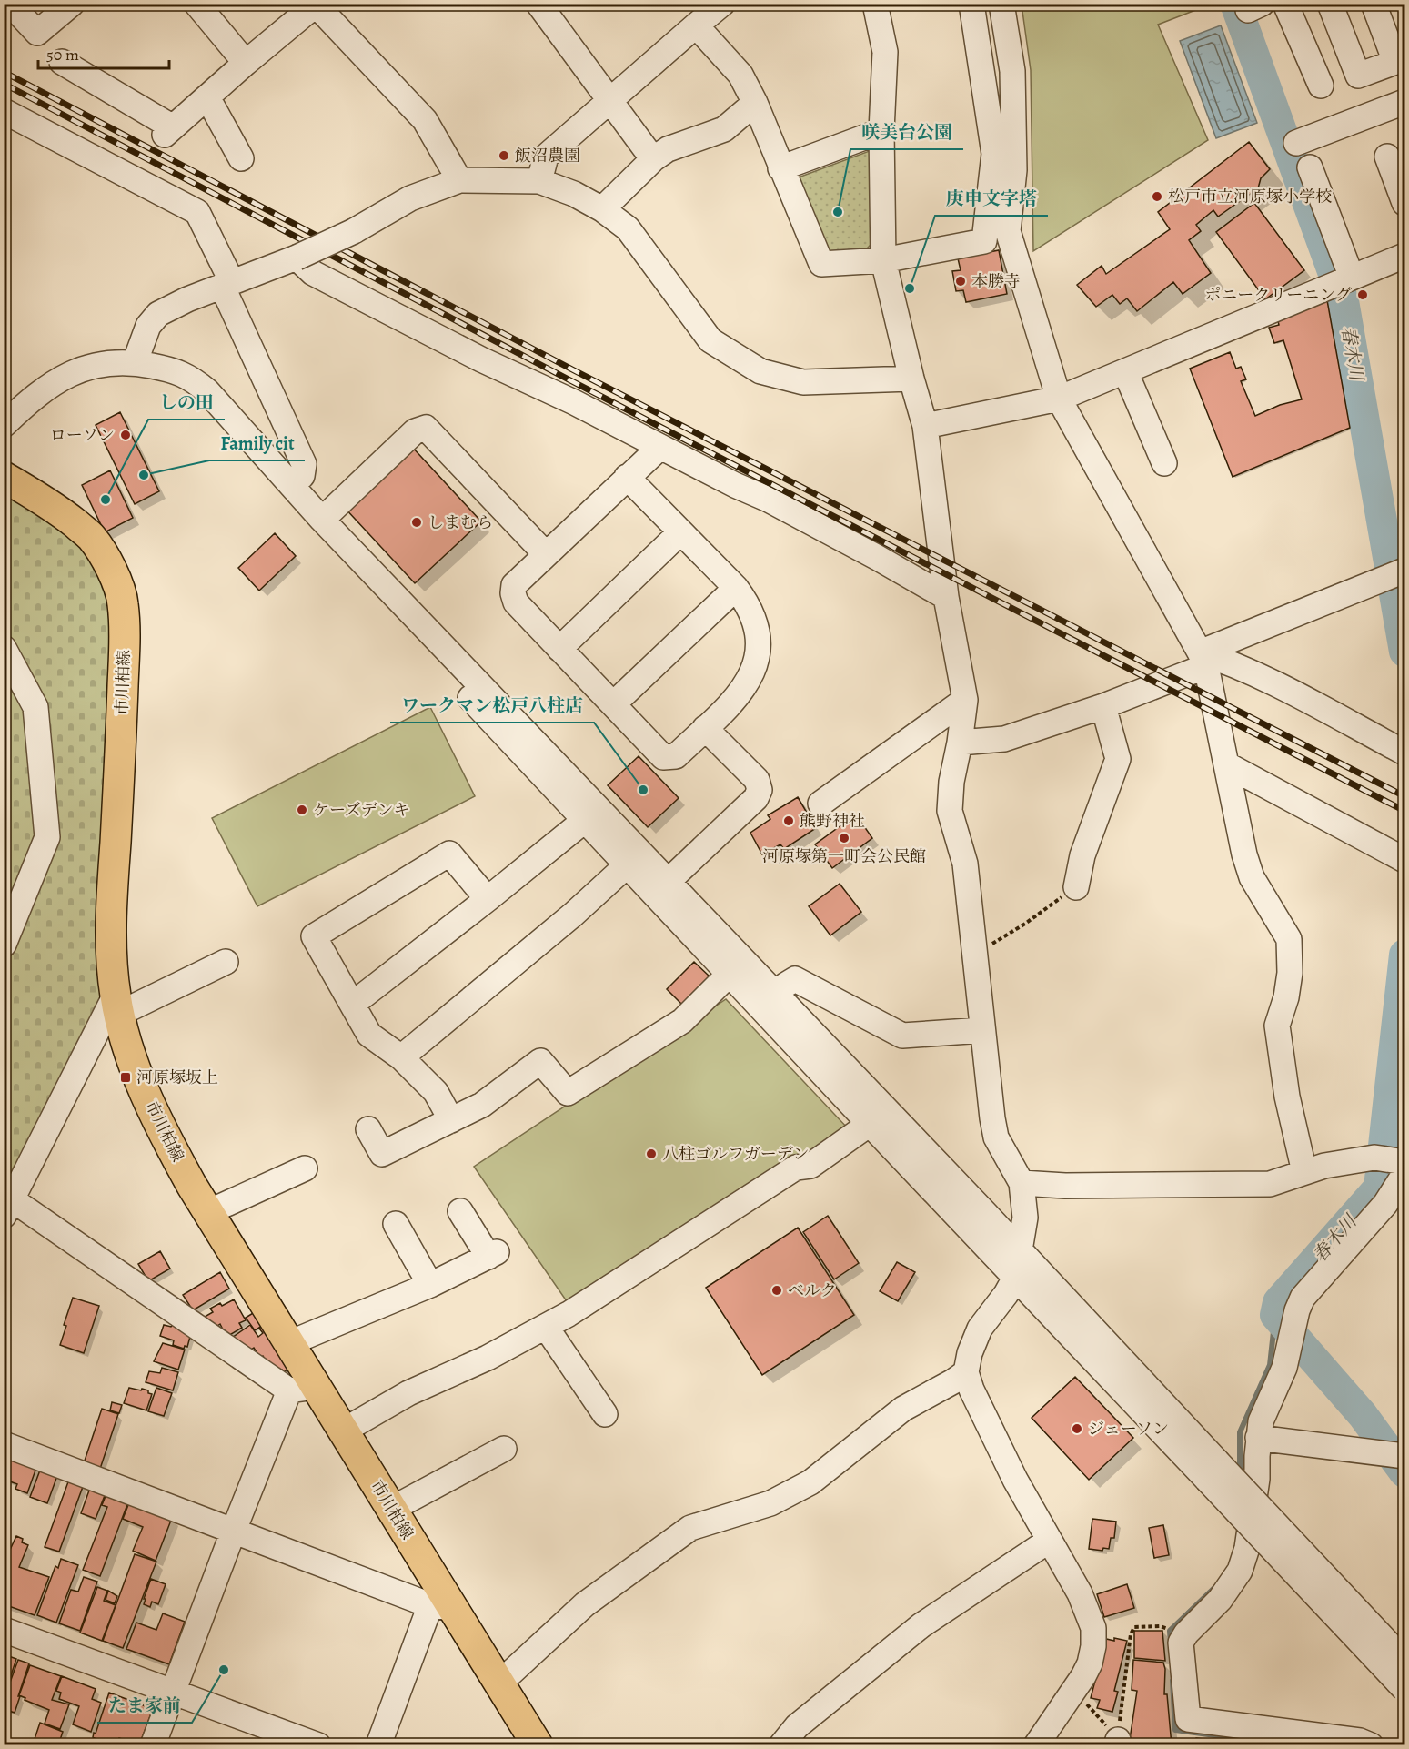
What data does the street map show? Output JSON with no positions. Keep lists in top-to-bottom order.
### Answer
{
  "streets": {
    "main road": ["市川柏線"]
  },
  "water": ["春木川"],
  "places": {
    "other": [
      "飯沼農園",
      "松戸市立河原塚小学校",
      "咲美台公園",
      "本勝寺",
      "庚申文字塔",
      "ポニークリーニング",
      "ローソン",
      "Family cit",
      "しの田",
      "しまむら",
      "ワークマン松戸八柱店",
      "ケーズデンキ",
      "熊野神社",
      "河原塚第一町会公民館",
      "八柱ゴルフガーデン",
      "ベルク",
      "ジェーソン",
      "たま家前"
    ],
    "transit": ["河原塚坂上"]
  },
  "scale_bar": "50 m"
}
